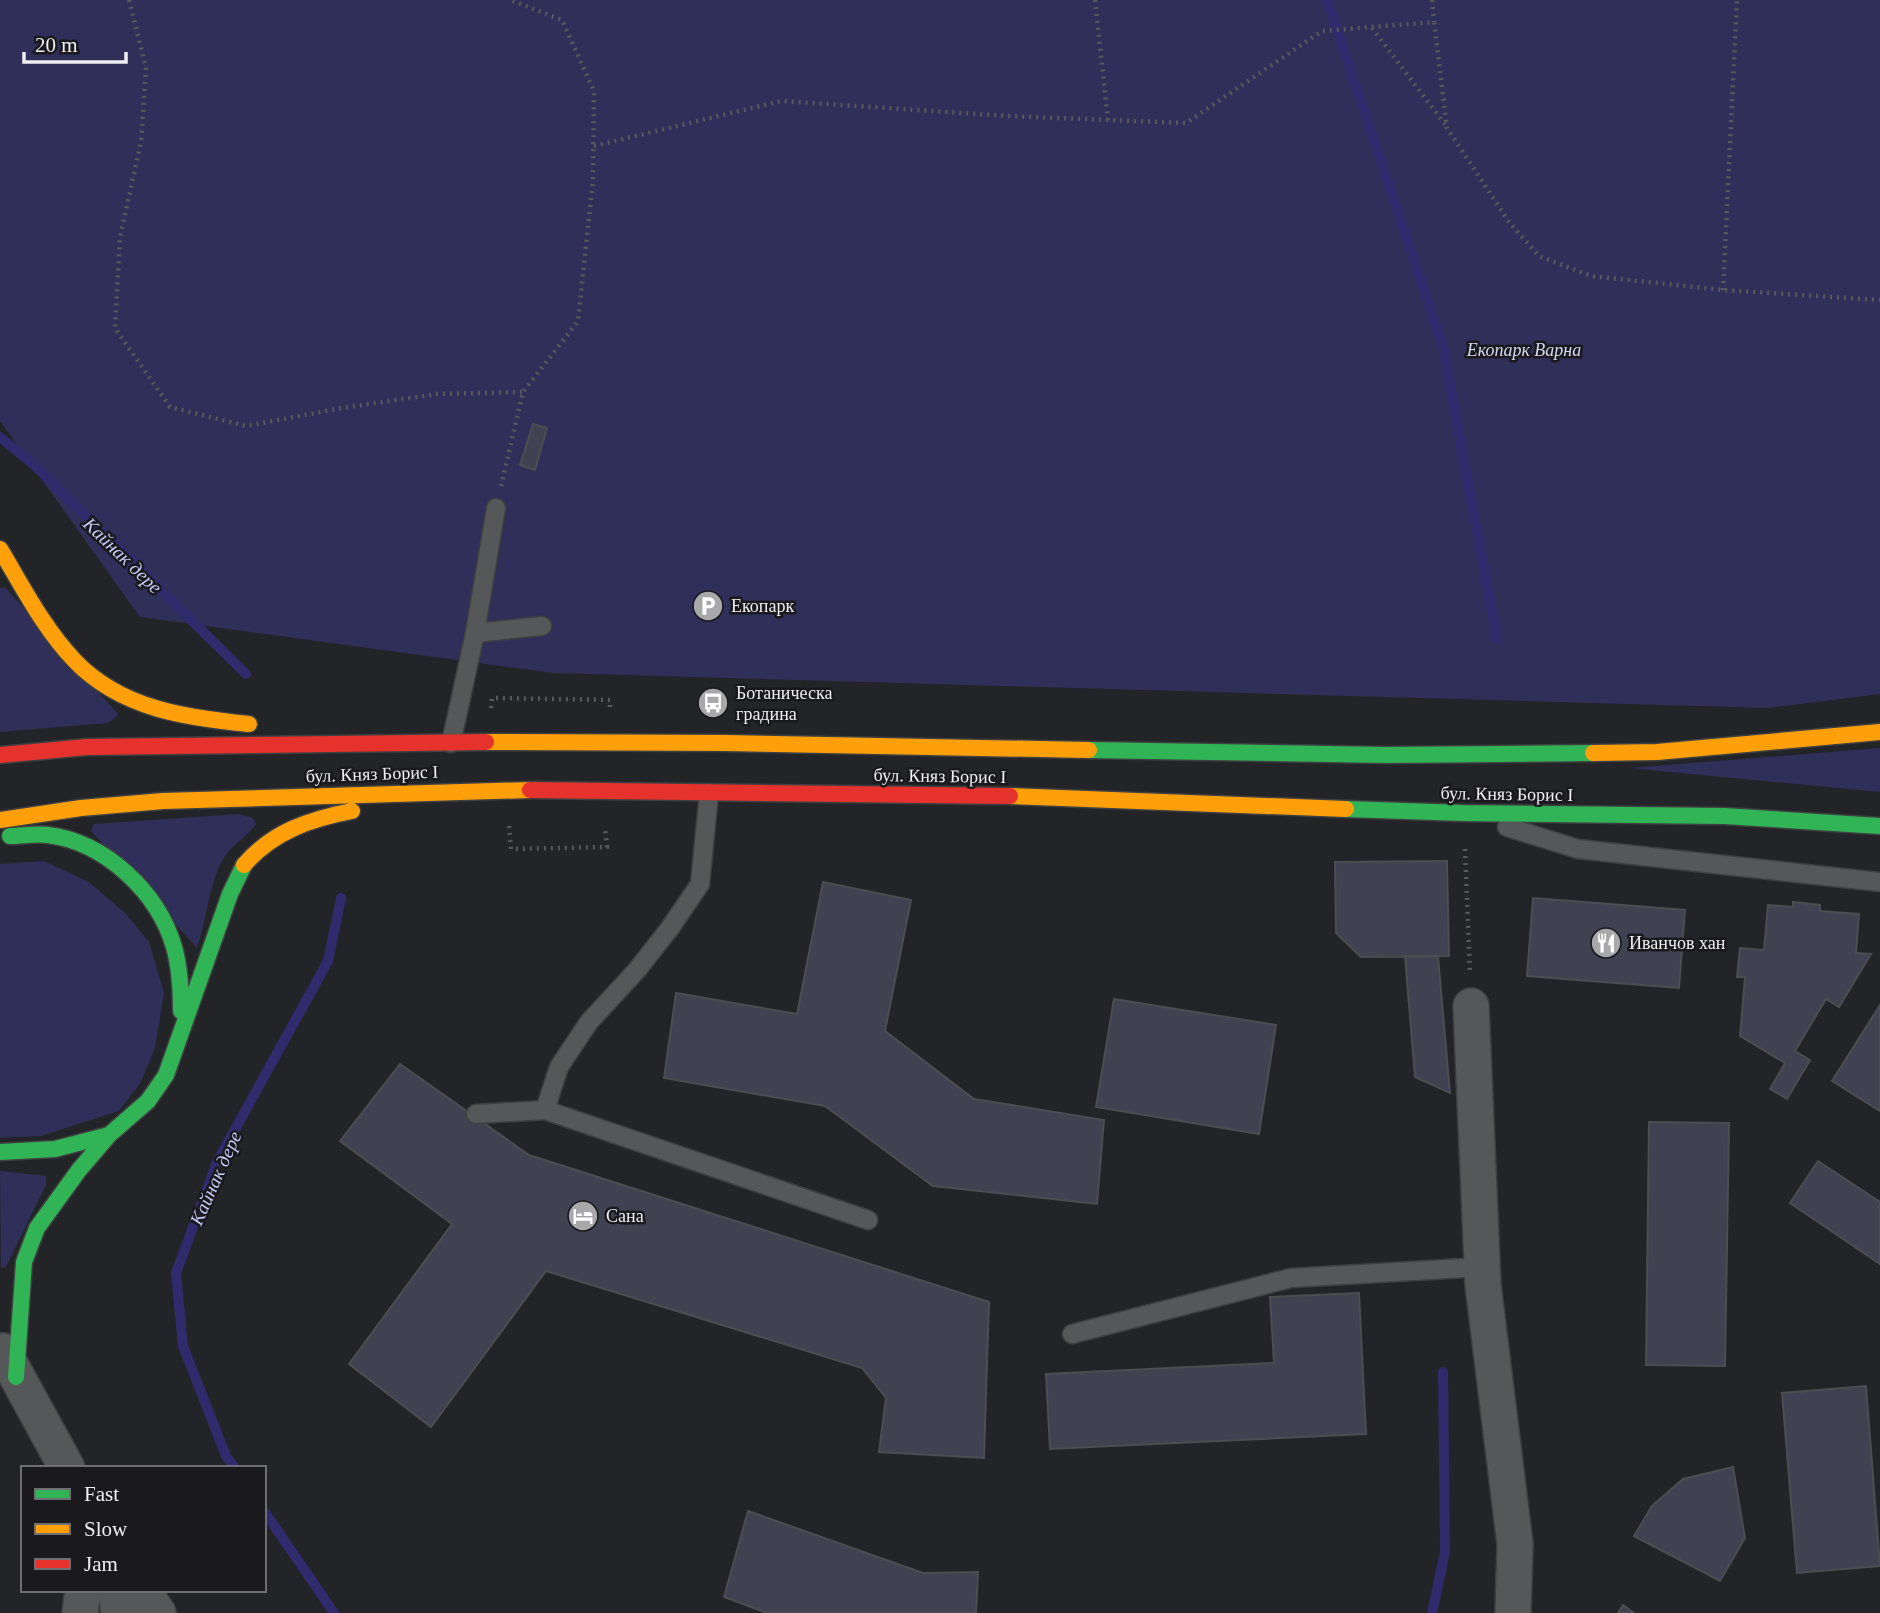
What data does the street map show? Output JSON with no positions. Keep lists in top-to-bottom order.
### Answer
{
  "streets": {
    "highway": ["бул. Княз Борис I"]
  },
  "water": ["Кайнак дере"],
  "parks": ["Екопарк Варна"],
  "places": {
    "parking": ["Екопарк"],
    "bus stop": ["Ботаническа градина"],
    "restaurant": ["Иванчов хан"],
    "hotel": ["Сана"]
  },
  "legend": ["Fast", "Slow", "Jam"],
  "scale_bar": "20 m"
}
